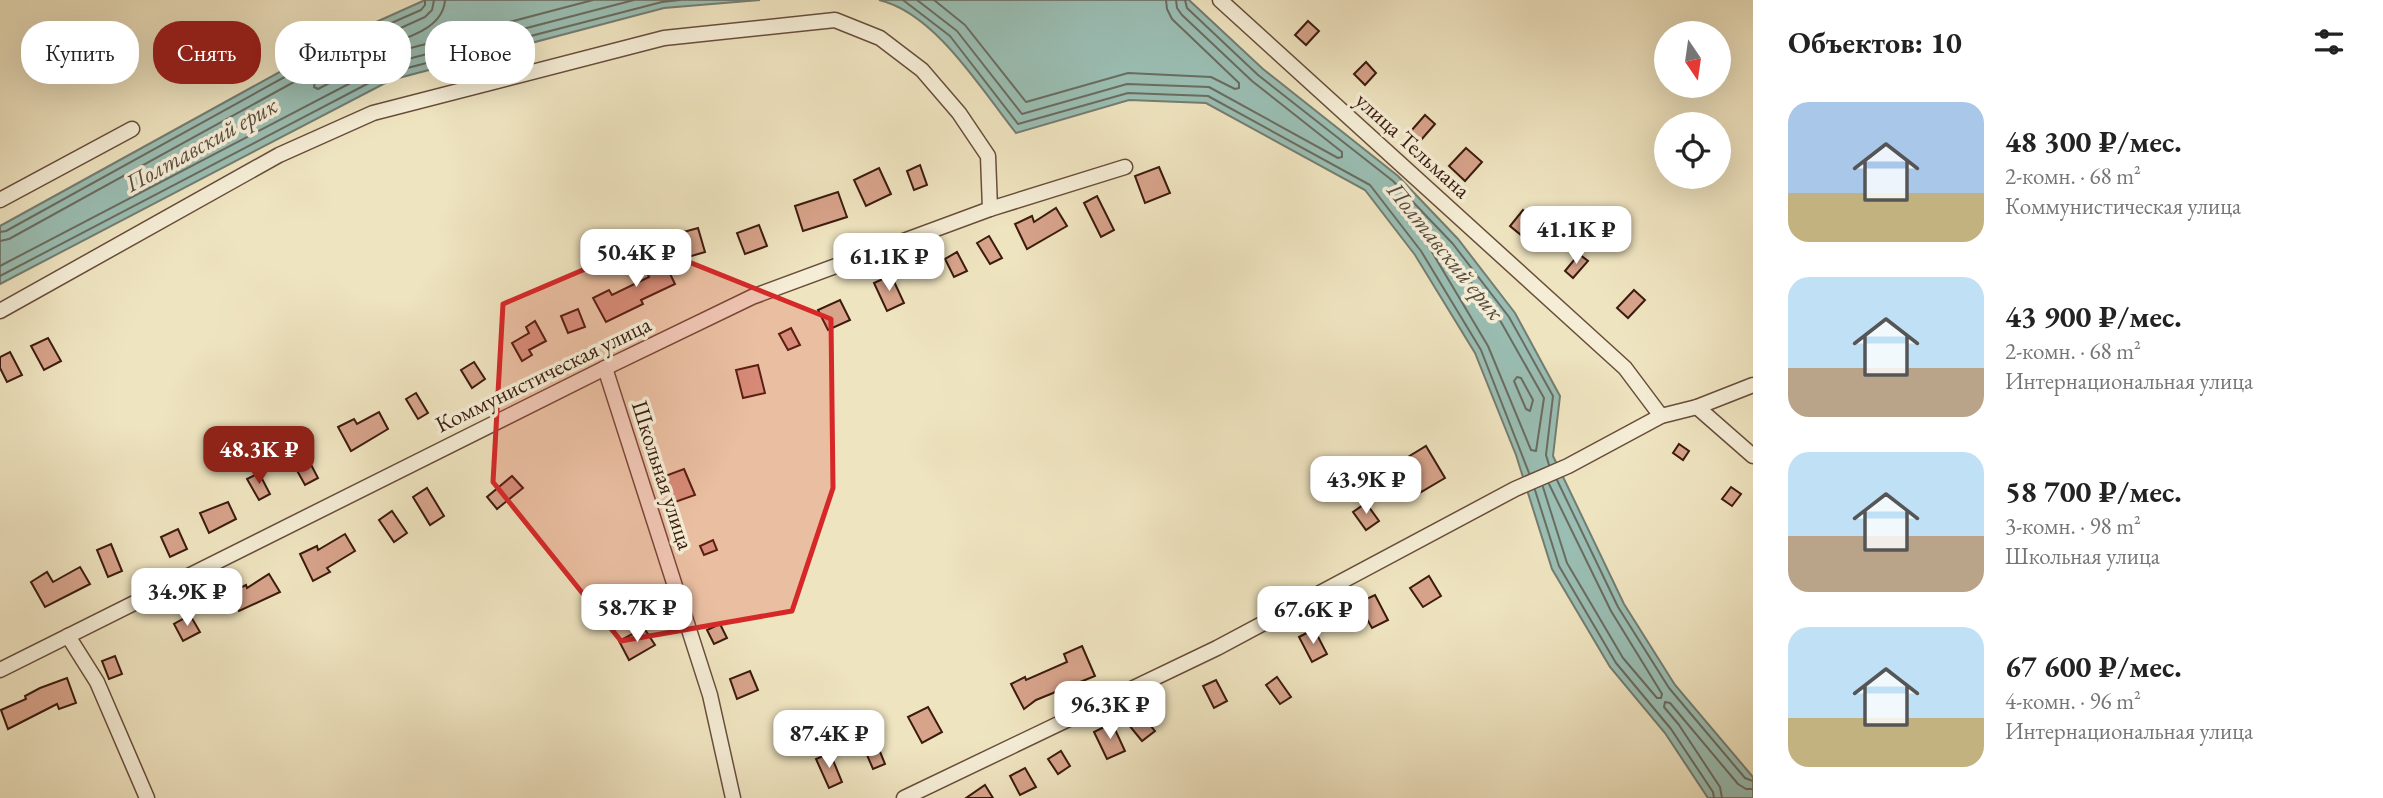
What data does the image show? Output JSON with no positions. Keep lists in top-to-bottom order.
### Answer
{
  "streets": {
    "street": ["улица Тельмана", "Коммунистическая улица", "Школьная улица"]
  },
  "crossings": [
    ["Коммунистическая улица", "Школьная улица"]
  ],
  "water": ["Полтавский ерик"],
  "north": "bottom",
  "page": {
    "heading": "Объектов: 10",
    "chip": [
      "Купить",
      "Снять",
      "Фильтры",
      "Новое"
    ],
    "list": [
      {
        "name": "48 300 ₽/мес.",
        "note": "2-комн. · 68 m² · Коммунистическая улица"
      },
      {
        "name": "43 900 ₽/мес.",
        "note": "2-комн. · 68 m² · Интернациональная улица"
      },
      {
        "name": "58 700 ₽/мес.",
        "note": "3-комн. · 98 m² · Школьная улица"
      },
      {
        "name": "67 600 ₽/мес.",
        "note": "4-комн. · 96 m² · Интернациональная улица"
      }
    ],
    "price": [
      "41.1K ₽",
      "50.4K ₽",
      "61.1K ₽",
      "48.3K ₽",
      "43.9K ₽",
      "34.9K ₽",
      "58.7K ₽",
      "67.6K ₽",
      "96.3K ₽",
      "87.4K ₽"
    ]
  }
}
